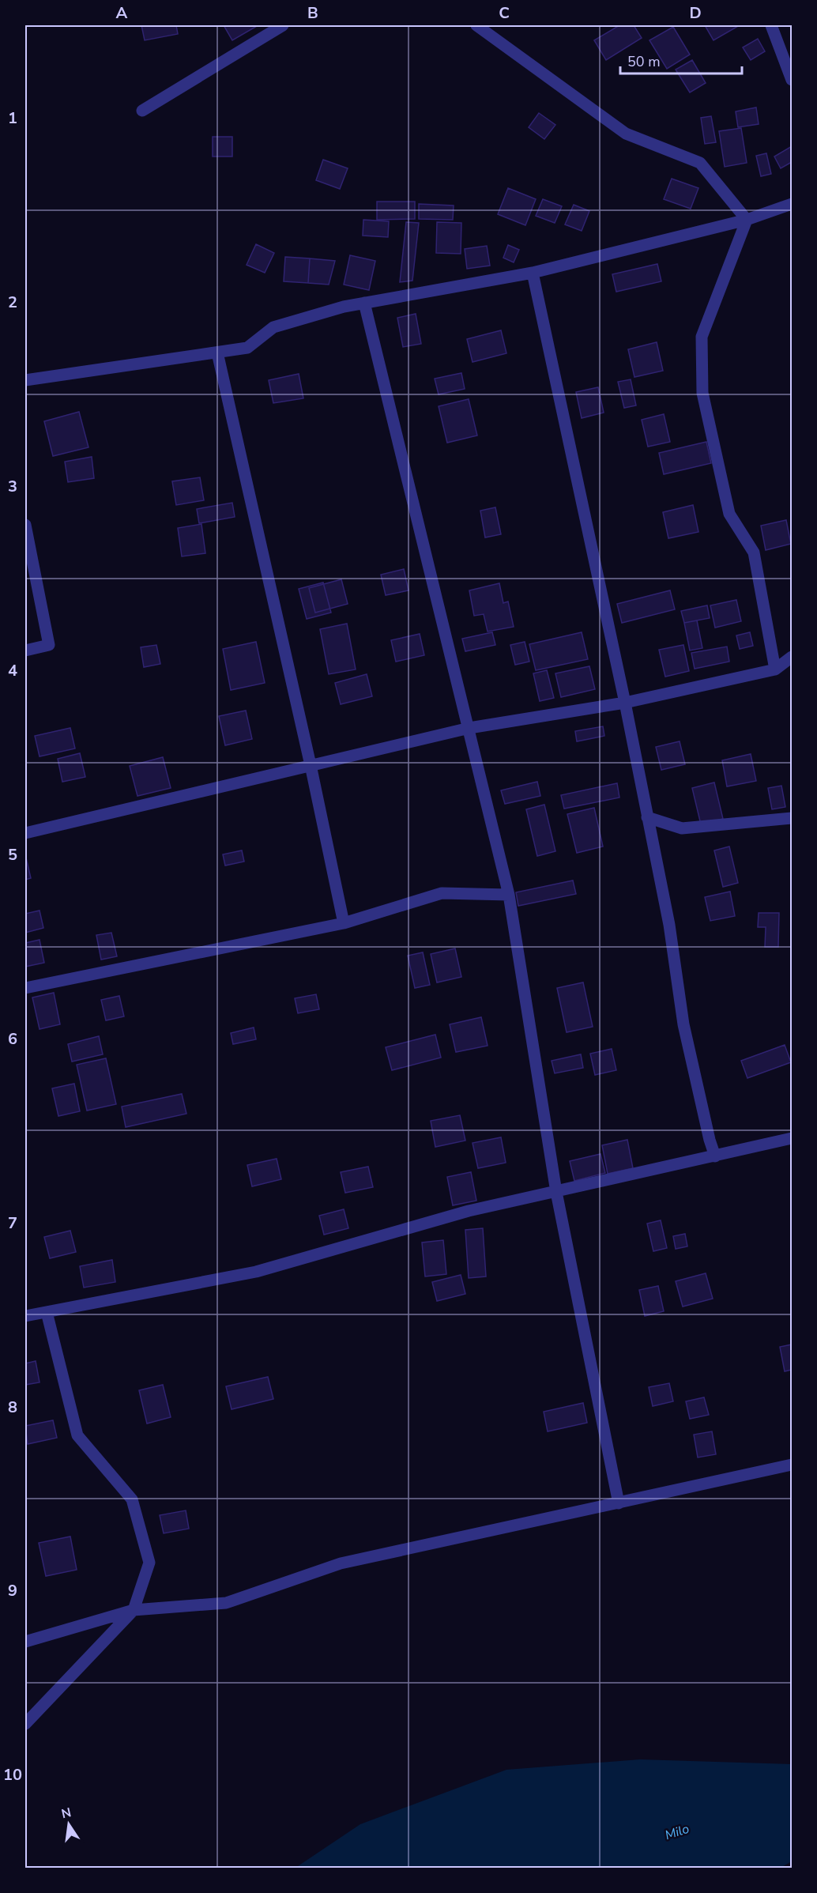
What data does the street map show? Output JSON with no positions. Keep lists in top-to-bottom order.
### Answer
{
  "water": ["Milo"],
  "scale_bar": "50 m",
  "north": "top",
  "grid": {
    "columns": [
      "A",
      "B",
      "C",
      "D"
    ],
    "rows": [
      "1",
      "2",
      "3",
      "4",
      "5",
      "6",
      "7",
      "8",
      "9",
      "10"
    ]
  }
}
